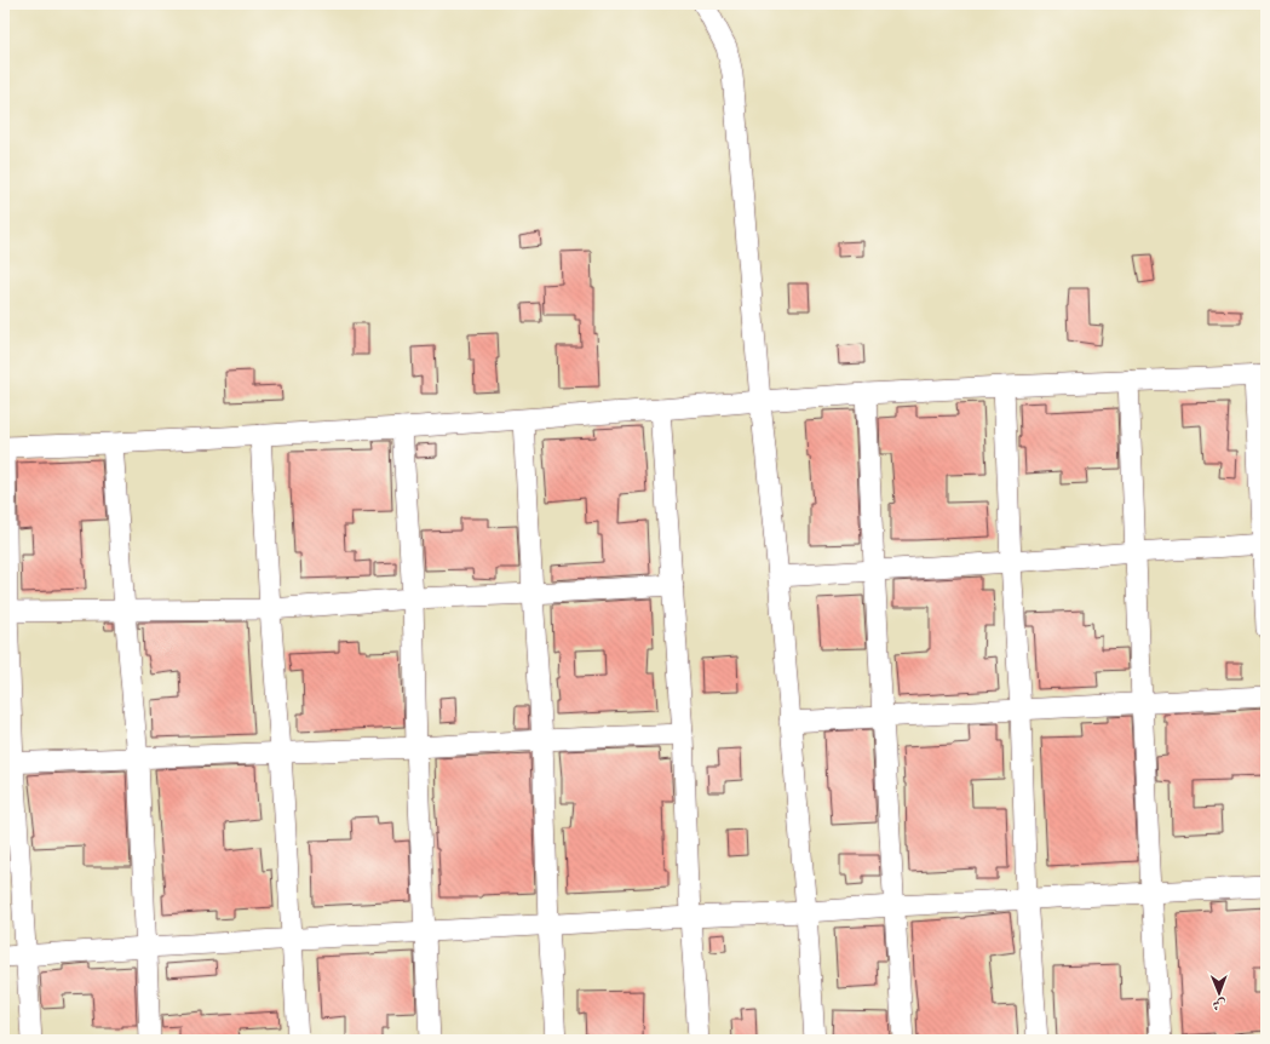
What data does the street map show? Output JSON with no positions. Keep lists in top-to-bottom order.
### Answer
{
  "north": "bottom"
}
